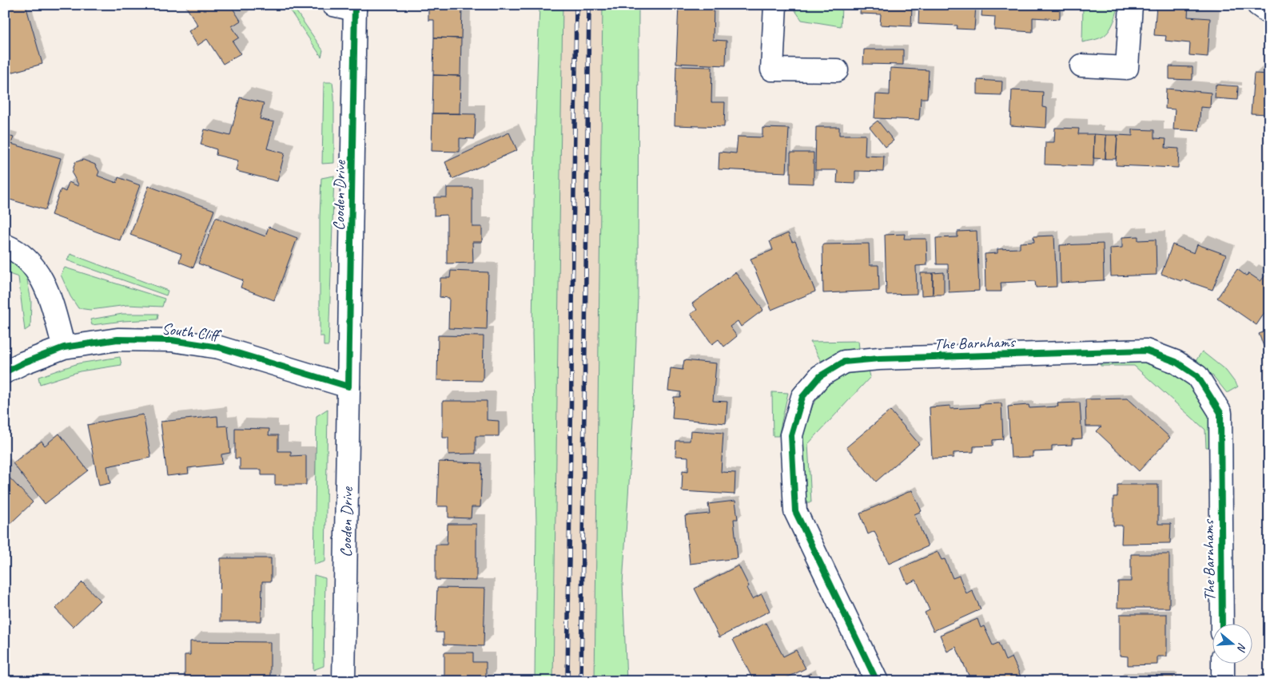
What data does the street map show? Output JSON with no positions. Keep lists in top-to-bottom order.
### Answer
{
  "streets": {
    "street": ["Cooden Drive", "South Cliff", "The Barnhams"]
  },
  "crossings": [
    ["Cooden Drive", "South Cliff"]
  ],
  "north": "right"
}
